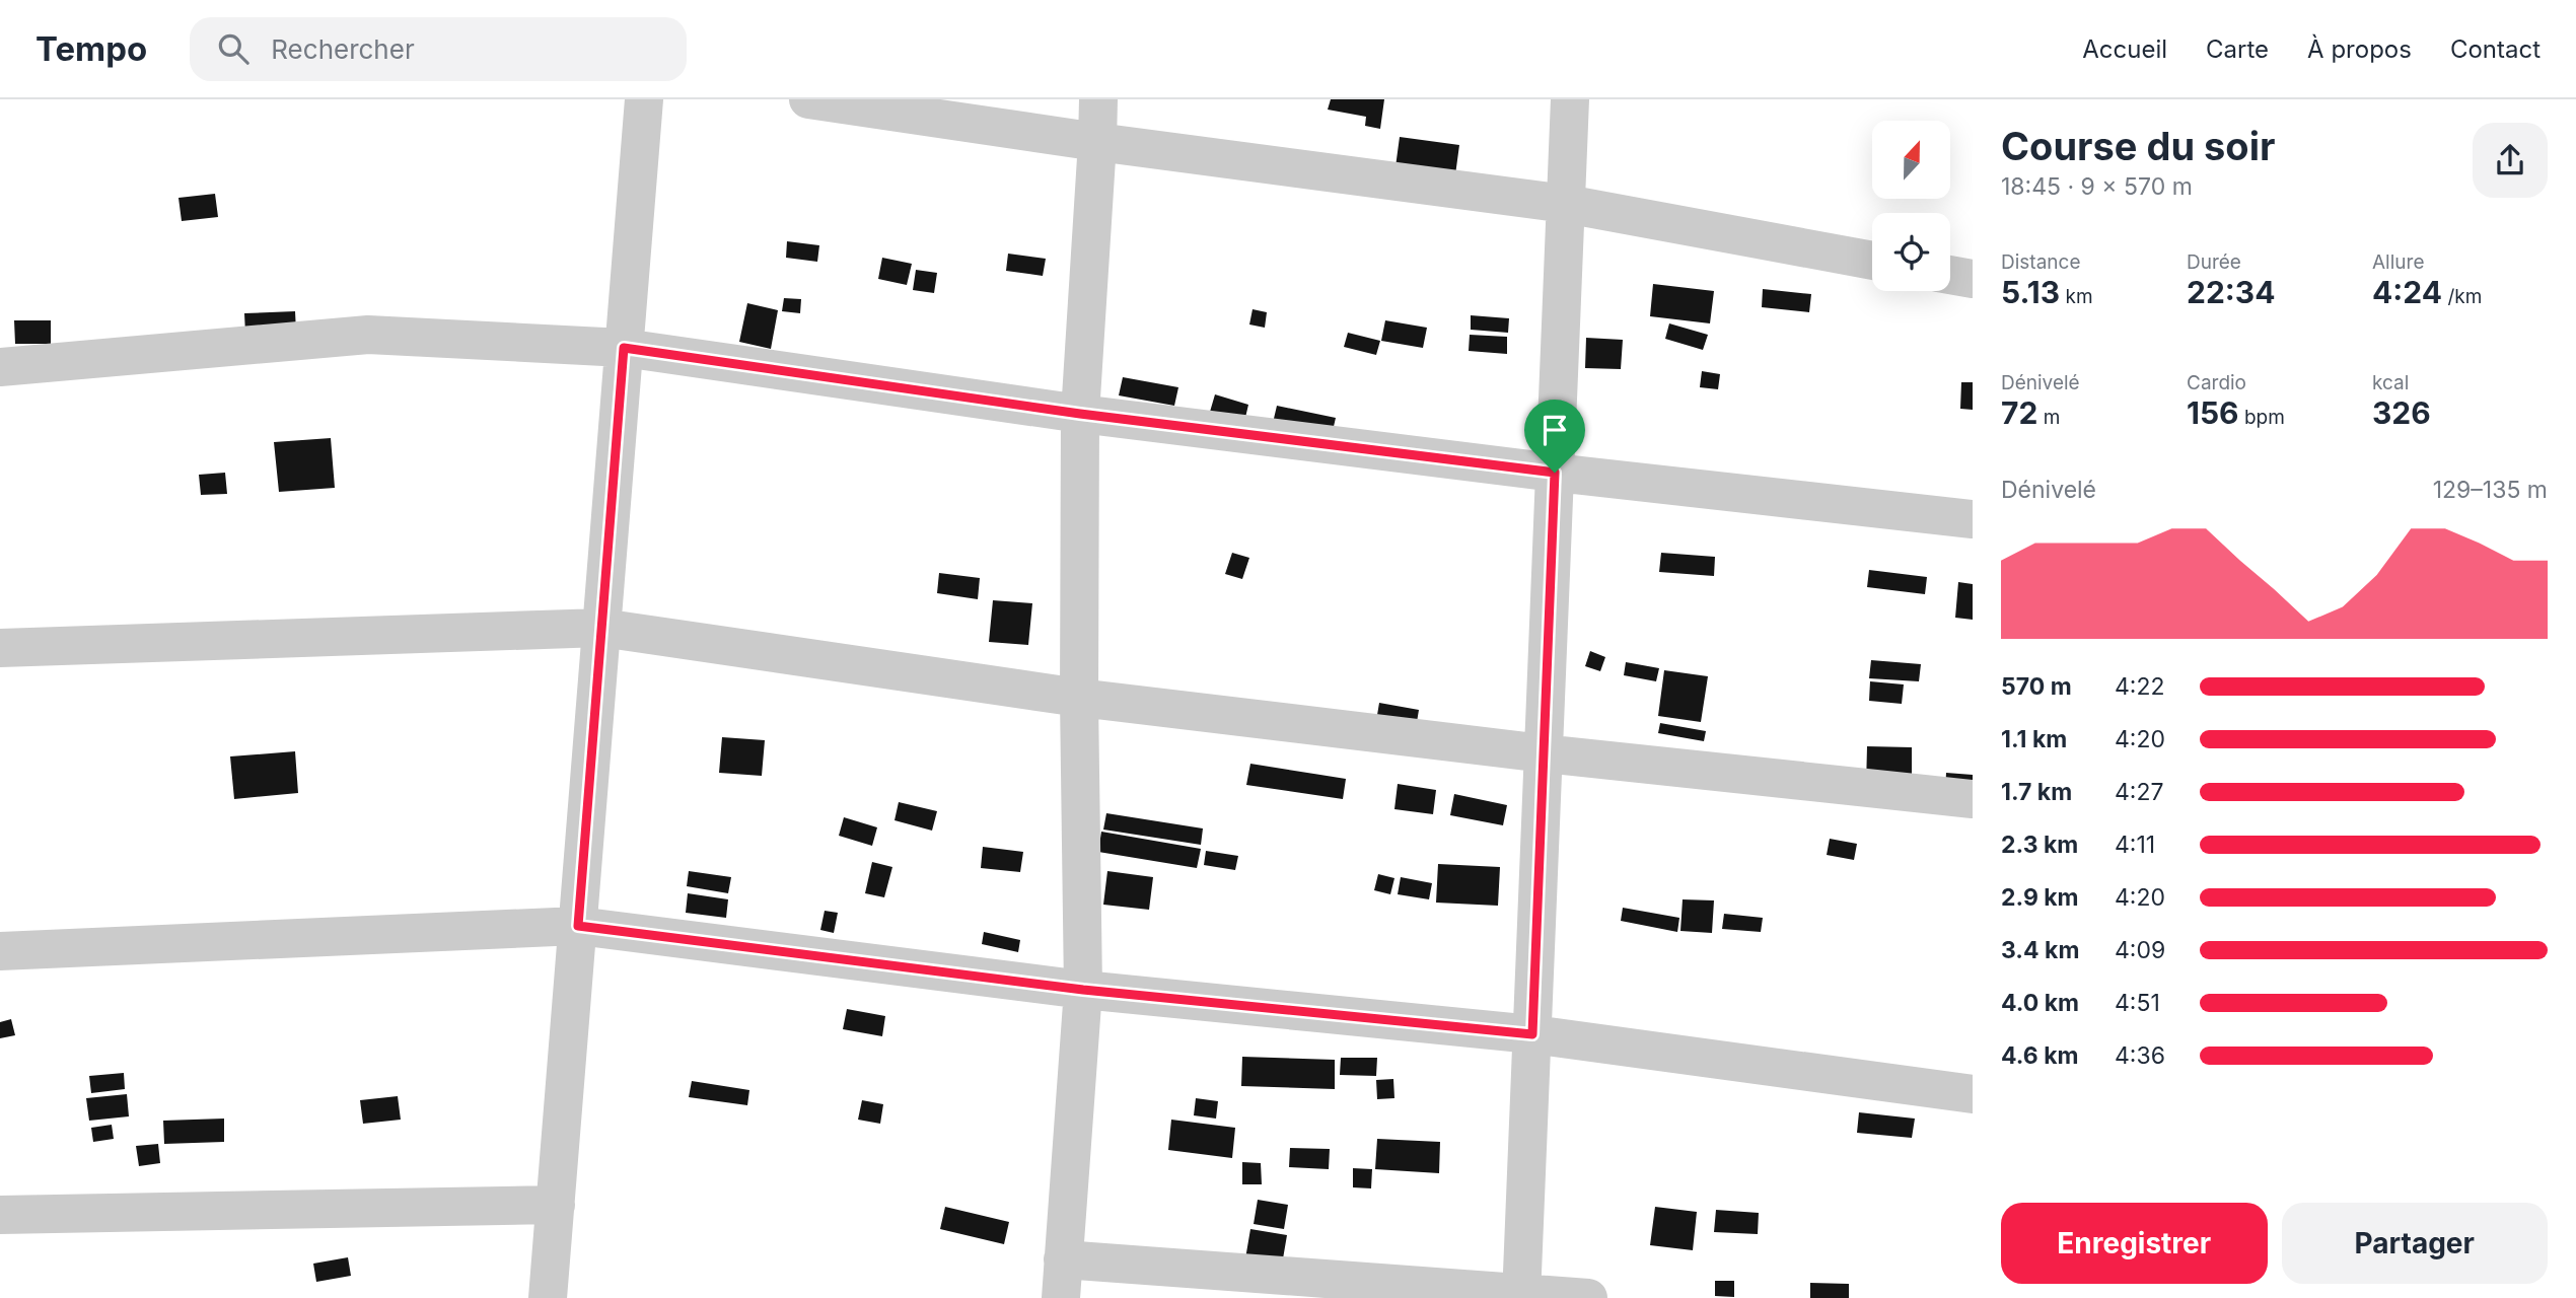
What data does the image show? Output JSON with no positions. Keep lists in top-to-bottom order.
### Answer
{
  "north": "top",
  "page": {
    "header": "Tempo",
    "search": "Rechercher",
    "nav": [
      "Accueil",
      "Carte",
      "À propos",
      "Contact"
    ],
    "heading": ["Course du soir", "18:45 · 9 × 570 m"],
    "stats": [
      ["Distance", "5.13 km"],
      ["Durée", "22:34"],
      ["Allure", "4:24 /km"],
      ["Dénivelé", "72 m"],
      ["Cardio", "156 bpm"],
      ["kcal", "326"]
    ],
    "chart": ["Dénivelé", "129–135 m"],
    "list": [
      {
        "name": "570 m",
        "note": "4:22"
      },
      {
        "name": "1.1 km",
        "note": "4:20"
      },
      {
        "name": "1.7 km",
        "note": "4:27"
      },
      {
        "name": "2.3 km",
        "note": "4:11"
      },
      {
        "name": "2.9 km",
        "note": "4:20"
      },
      {
        "name": "3.4 km",
        "note": "4:09"
      },
      {
        "name": "4.0 km",
        "note": "4:51"
      },
      {
        "name": "4.6 km",
        "note": "4:36"
      }
    ],
    "buttons": ["Enregistrer", "Partager"]
  }
}
